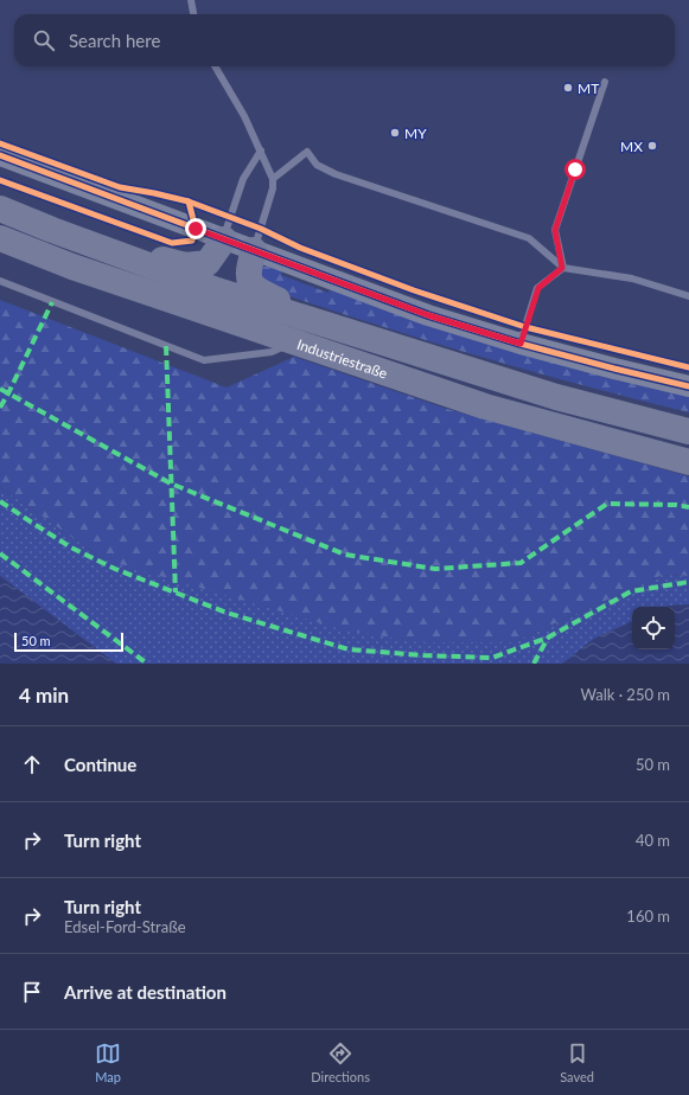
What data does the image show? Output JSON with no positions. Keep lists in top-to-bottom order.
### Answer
{
  "streets": {
    "highway": ["Industriestraße"]
  },
  "places": ["MT", "MY", "MX"],
  "scale_bar": "50 m",
  "page": {
    "search": "Search here",
    "scale": "50 m",
    "heading": ["4 min", "Walk · 250 m"],
    "list": [
      ["Continue", "50 m"],
      ["Turn right", "40 m"],
      ["Turn right", "Edsel-Ford-Straße", "160 m"],
      "Arrive at destination"
    ],
    "nav": ["Map", "Directions", "Saved"]
  }
}
